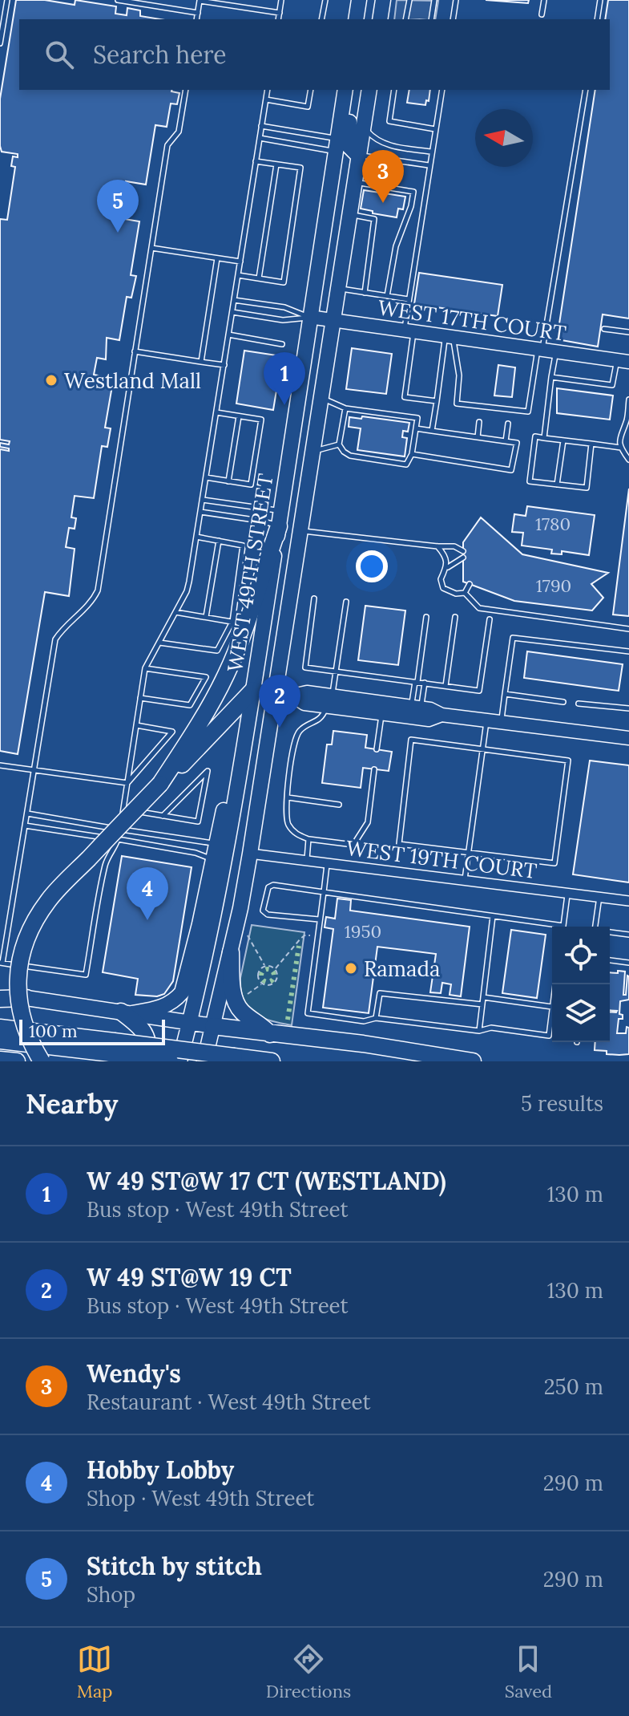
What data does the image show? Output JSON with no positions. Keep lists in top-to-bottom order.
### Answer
{
  "streets": {
    "main road": ["WEST 49TH STREET"],
    "street": ["WEST 17TH COURT", "WEST 19TH COURT"]
  },
  "crossings": [
    ["WEST 17TH COURT", "WEST 49TH STREET"],
    ["WEST 49TH STREET", "WEST 19TH COURT"]
  ],
  "places": ["Westland Mall", "Ramada"],
  "house_numbers": ["1780", "1790", "1950"],
  "scale_bar": "100 m",
  "north": "left",
  "page": {
    "search": "Search here",
    "pins": [
      "3",
      "5",
      "1",
      "2",
      "4"
    ],
    "scale": "100 m",
    "heading": ["Nearby", "5 results"],
    "list": [
      {
        "mark": "1",
        "name": "W 49 ST@W 17 CT (WESTLAND)",
        "note": "Bus stop · West 49th Street",
        "value": "130 m"
      },
      {
        "mark": "2",
        "name": "W 49 ST@W 19 CT",
        "note": "Bus stop · West 49th Street",
        "value": "130 m"
      },
      {
        "mark": "3",
        "name": "Wendy's",
        "note": "Restaurant · West 49th Street",
        "value": "250 m"
      },
      {
        "mark": "4",
        "name": "Hobby Lobby",
        "note": "Shop · West 49th Street",
        "value": "290 m"
      },
      {
        "mark": "5",
        "name": "Stitch by stitch",
        "note": "Shop",
        "value": "290 m"
      }
    ],
    "nav": ["Map", "Directions", "Saved"]
  }
}
